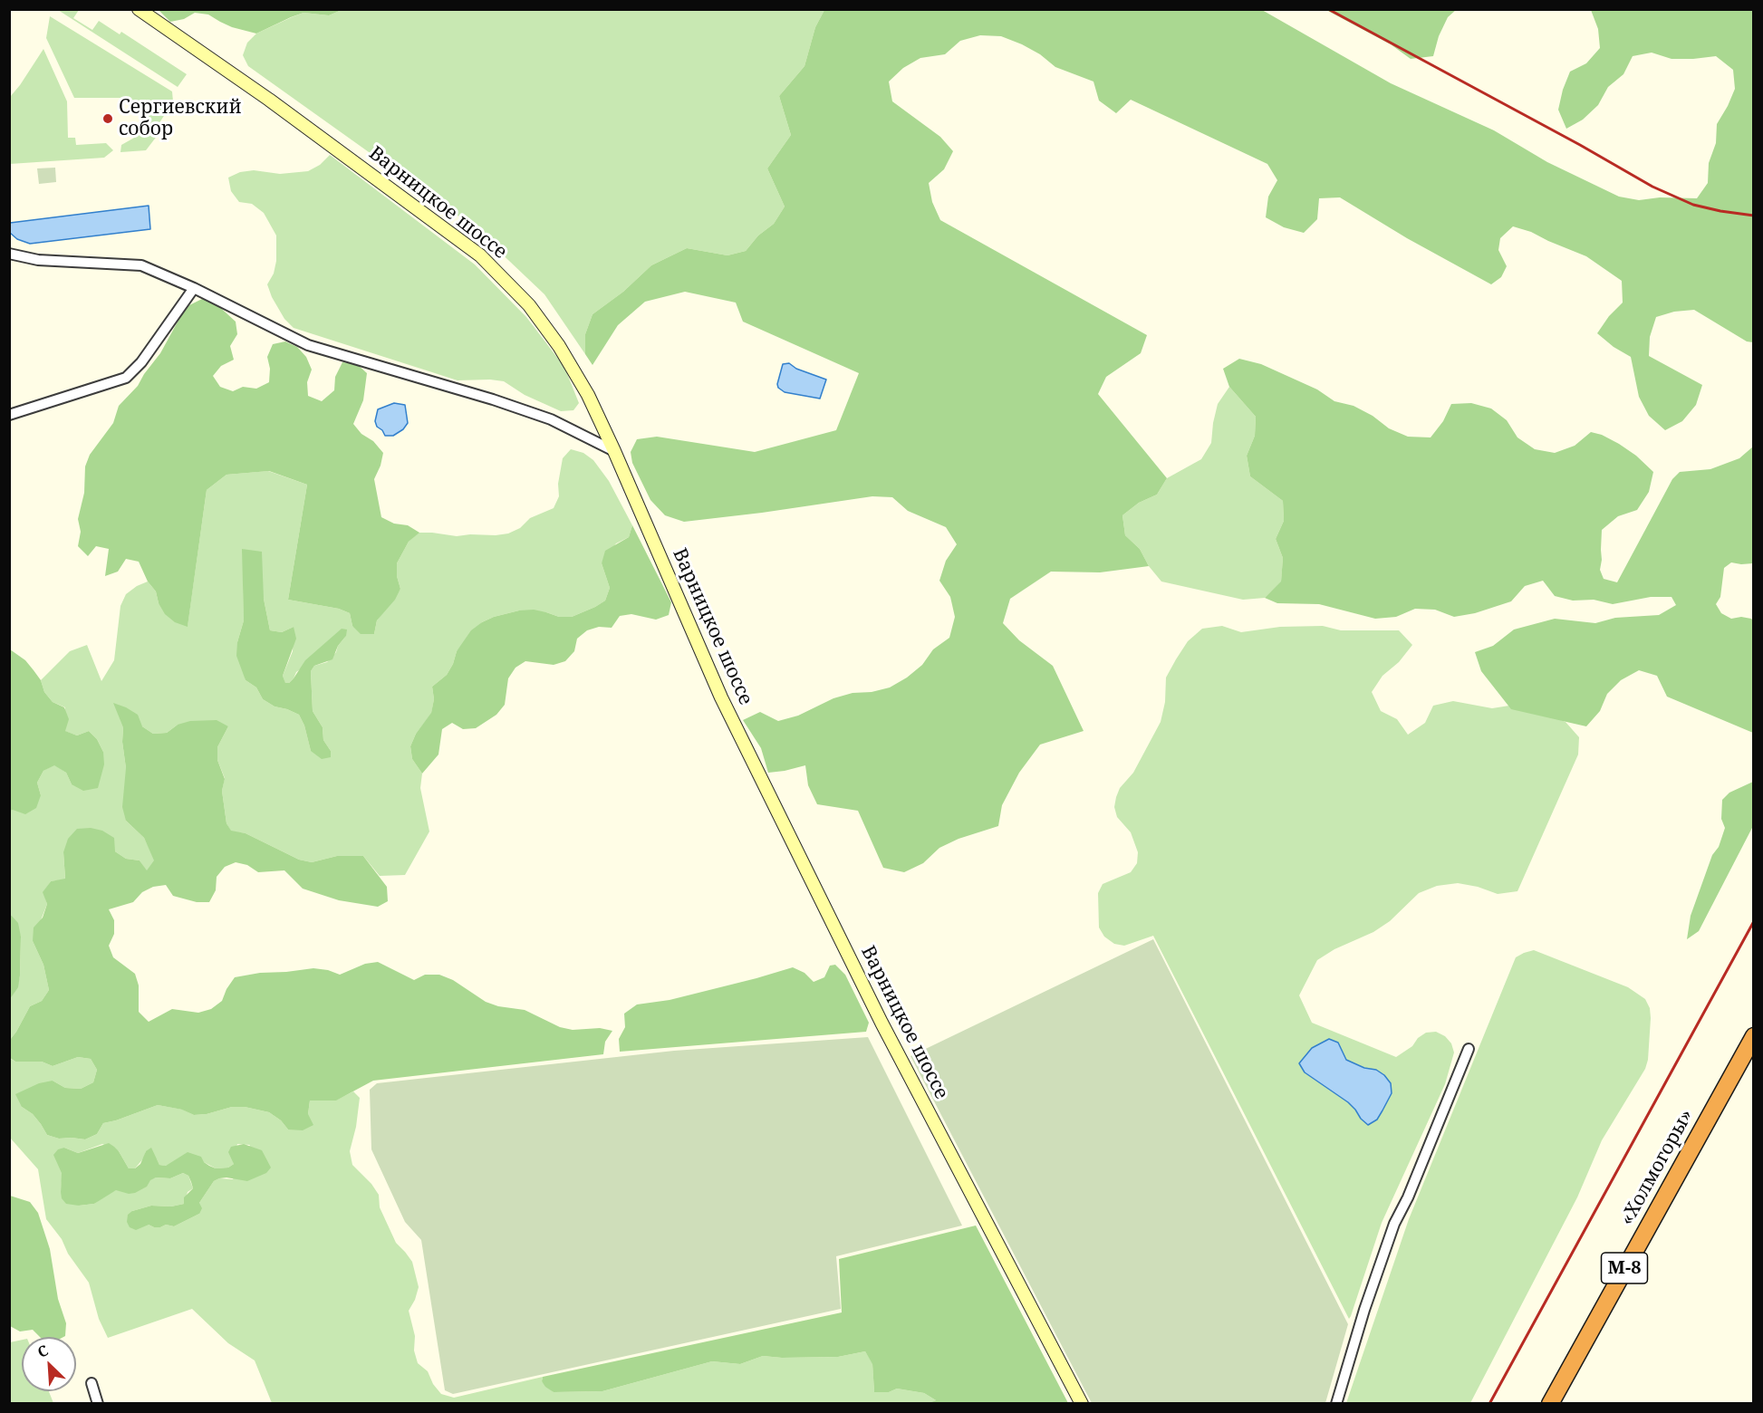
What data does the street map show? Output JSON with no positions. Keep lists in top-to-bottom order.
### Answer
{
  "streets": {
    "highway": ["«Холмогоры»", "М-8"],
    "street": ["Варницкое шоссе"]
  },
  "places": ["Сергиевский собор"],
  "north": "top left"
}
